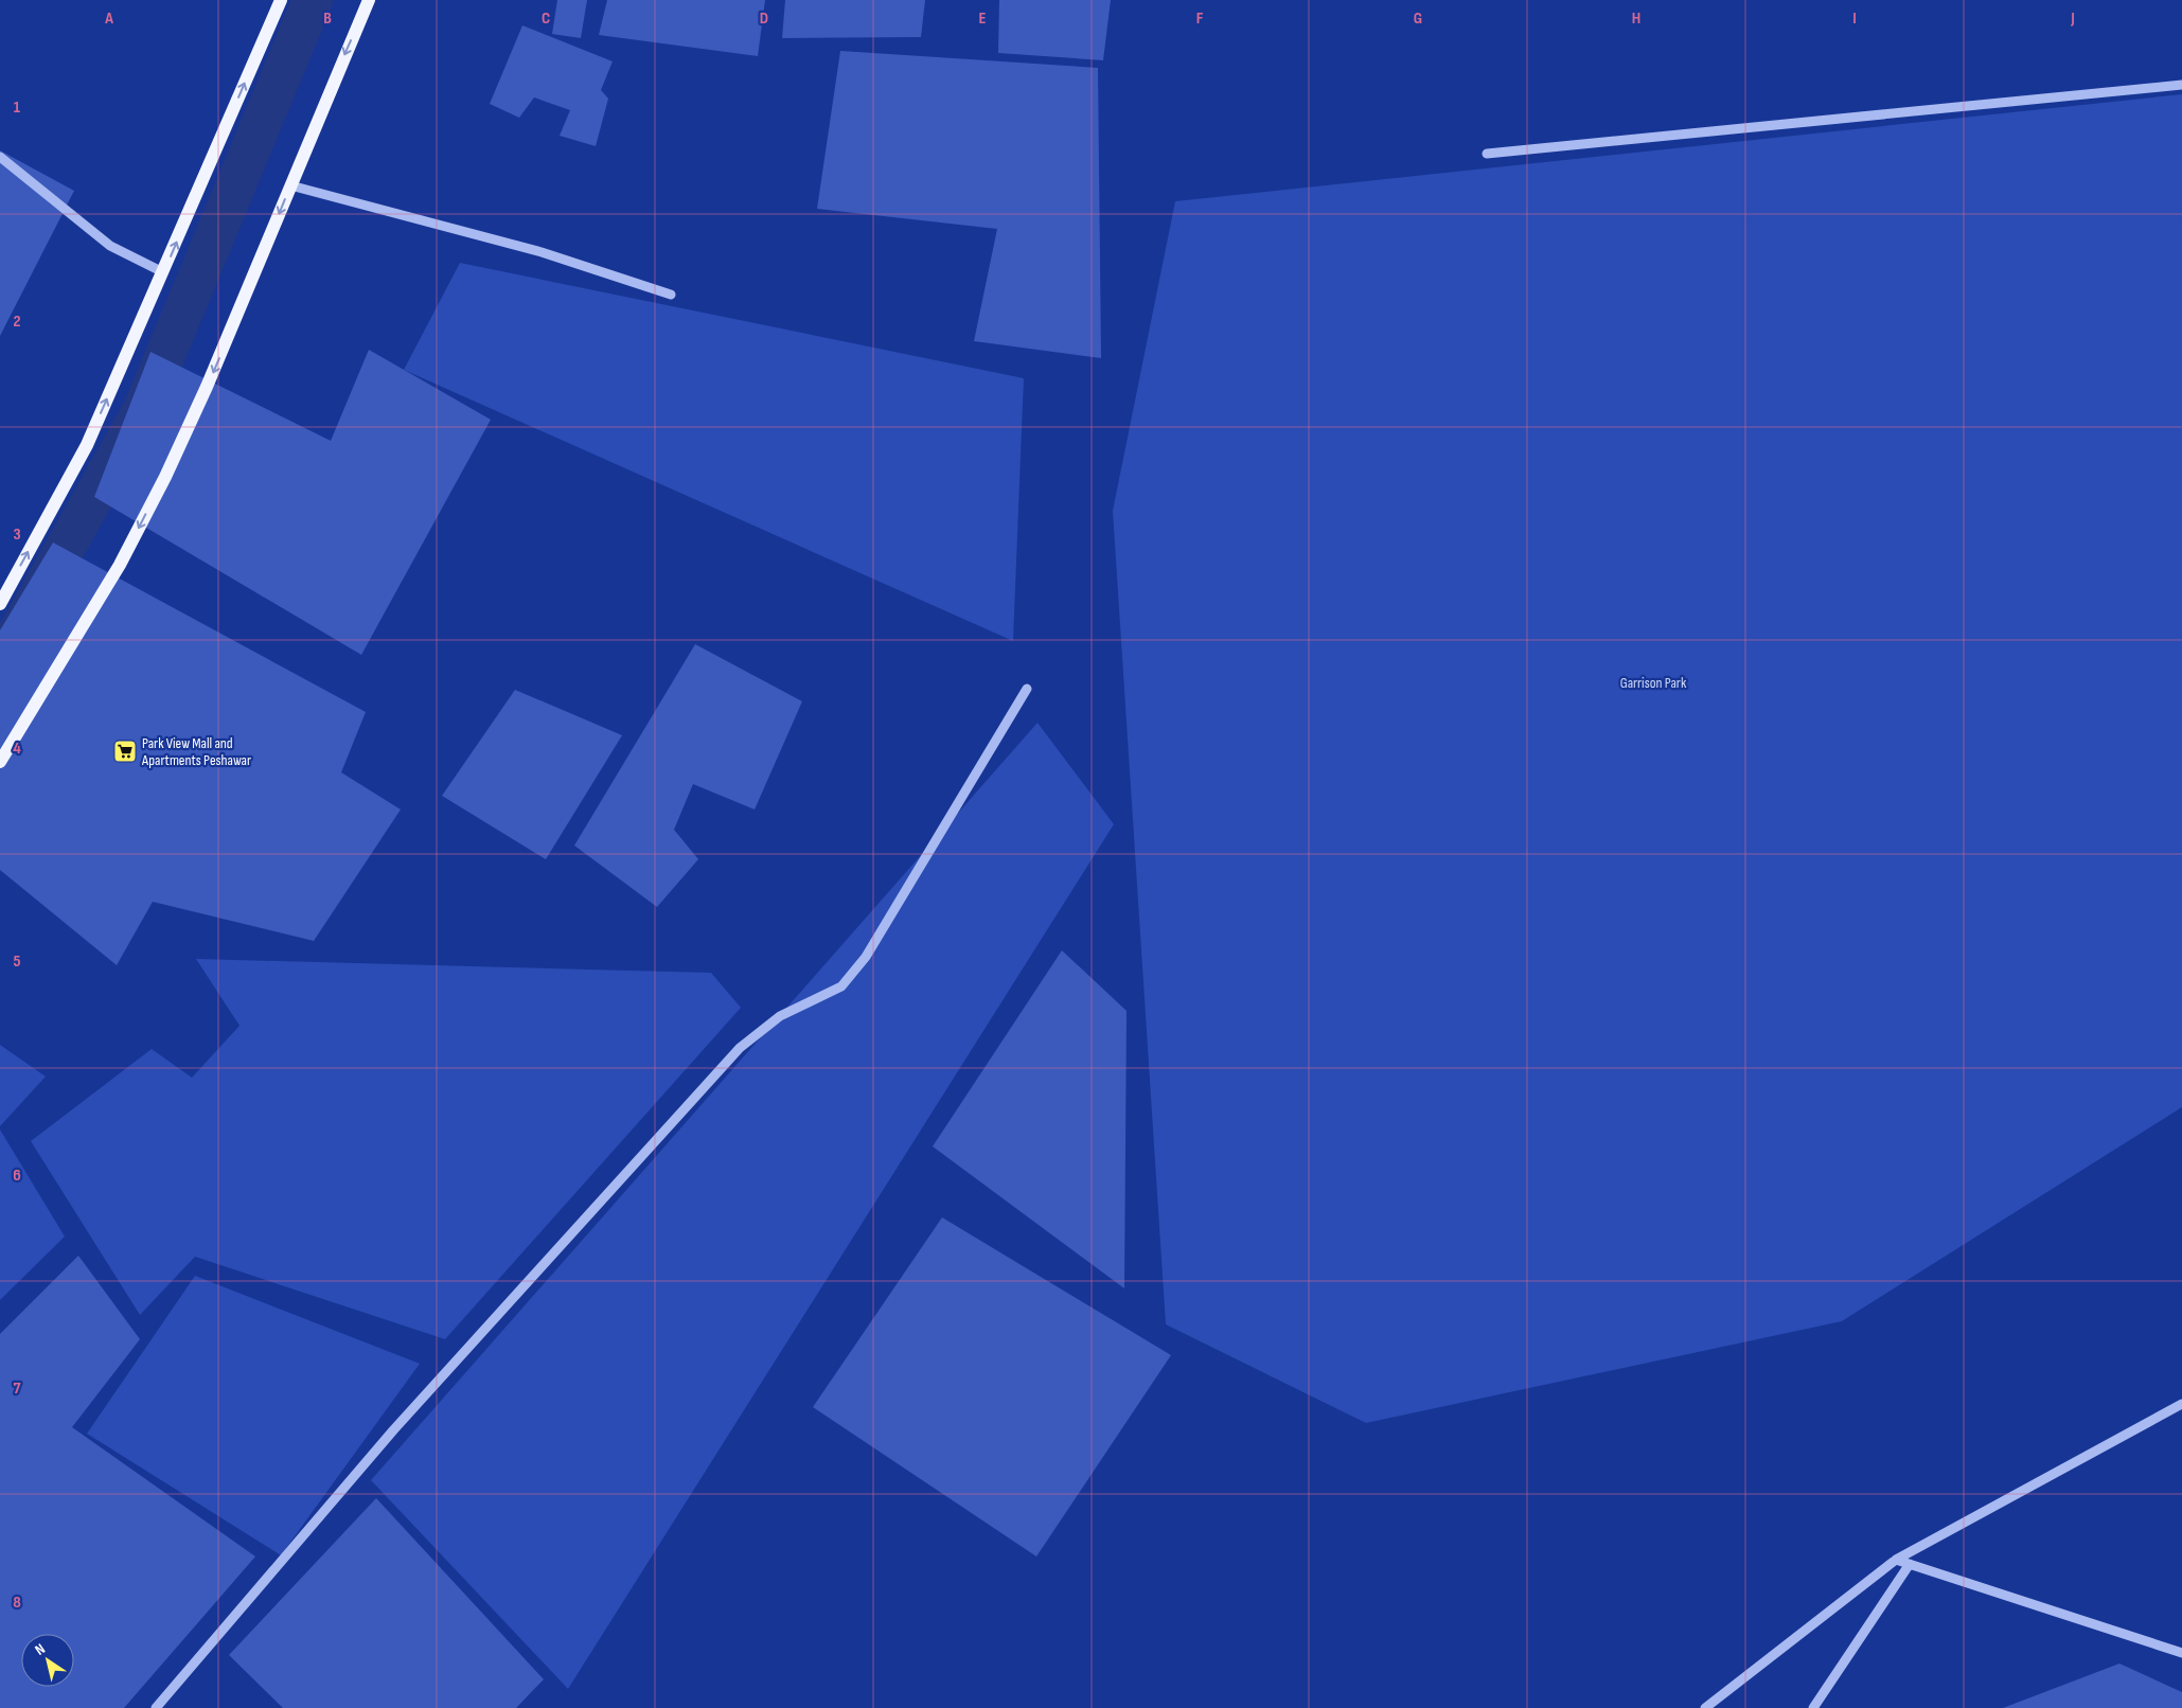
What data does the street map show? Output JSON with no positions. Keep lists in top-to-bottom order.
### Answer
{
  "parks": ["Garrison Park"],
  "places": {
    "supermarket": ["Park View Mall and Apartments Peshawar"]
  },
  "north": "top left",
  "grid": {
    "columns": [
      "A",
      "B",
      "C",
      "D",
      "E",
      "F",
      "G",
      "H",
      "I",
      "J"
    ],
    "rows": [
      "1",
      "2",
      "3",
      "4",
      "5",
      "6",
      "7",
      "8"
    ]
  }
}
